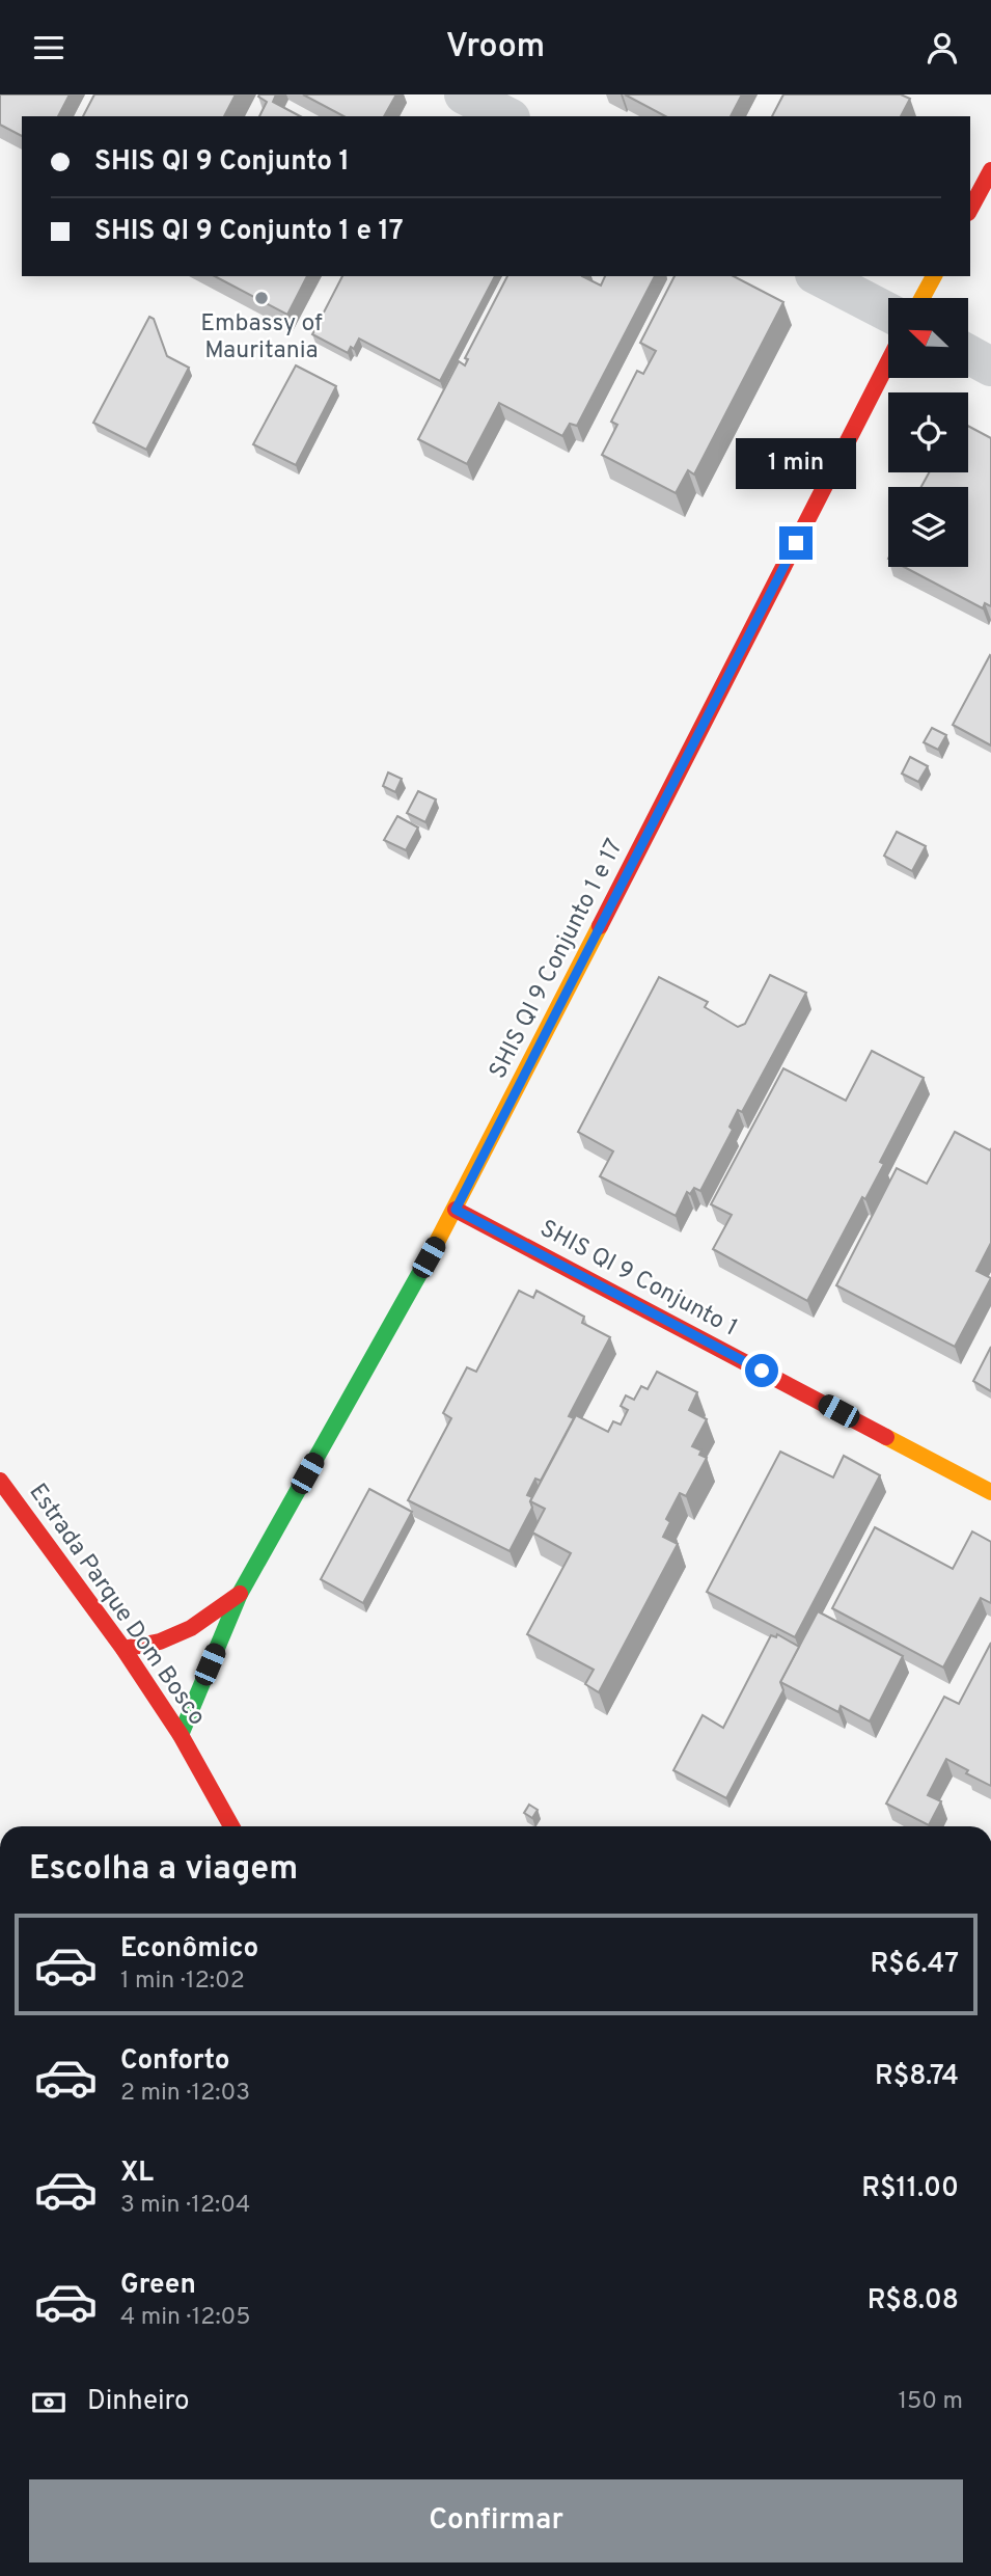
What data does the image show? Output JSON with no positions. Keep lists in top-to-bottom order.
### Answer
{
  "streets": {
    "street": ["SHIS QI 9 Conjunto 1 e 17", "SHIS QI 9 Conjunto 1", "Estrada Parque Dom Bosco"]
  },
  "crossings": [
    ["SHIS QI 9 Conjunto 1 e 17", "SHIS QI 9 Conjunto 1"],
    ["SHIS QI 9 Conjunto 1 e 17", "Estrada Parque Dom Bosco"]
  ],
  "places": ["Embassy of Mauritania"],
  "north": "top left",
  "page": {
    "header": "Vroom",
    "banner": ["SHIS QI 9 Conjunto 1", "SHIS QI 9 Conjunto 1 e 17"],
    "bubble": "1 min",
    "heading": "Escolha a viagem",
    "list": [
      {
        "name": "Econômico",
        "note": "1 min · 12:02",
        "value": "R$6.47"
      },
      {
        "name": "Conforto",
        "note": "2 min · 12:03",
        "value": "R$8.74"
      },
      {
        "name": "XL",
        "note": "3 min · 12:04",
        "value": "R$11.00"
      },
      {
        "name": "Green",
        "note": "4 min · 12:05",
        "value": "R$8.08"
      }
    ],
    "pay": ["Dinheiro", "150 m"],
    "buttons": "Confirmar"
  }
}
